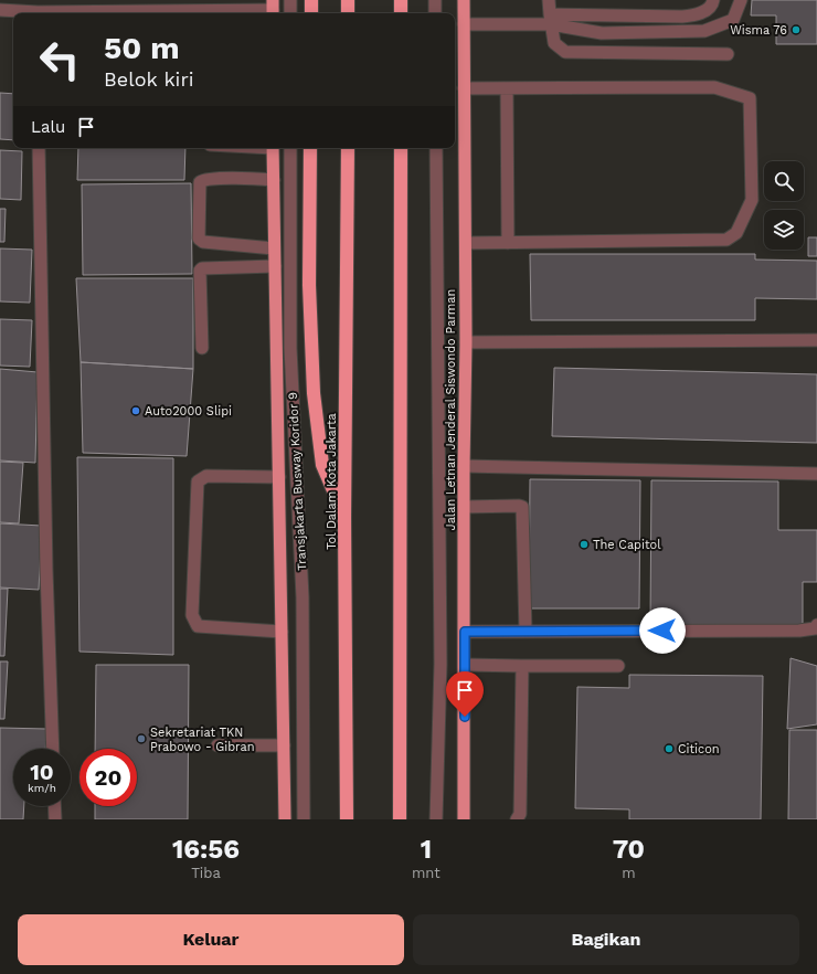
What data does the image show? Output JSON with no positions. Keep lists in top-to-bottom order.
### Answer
{
  "streets": {
    "highway": ["Jalan Letnan Jenderal Siswondo Parman", "Tol Dalam Kota Jakarta"],
    "street": ["Transjakarta Busway Koridor 9"]
  },
  "places": [
    "Wisma 76",
    "Auto2000 Slipi",
    "The Capitol",
    "Sekretariat TKN Prabowo - Gibran",
    "Citicon"
  ],
  "page": {
    "turn": ["50 m", "Belok kiri"],
    "then": "Lalu",
    "speed": "10 km/h",
    "limit": "20",
    "eta": [
      "16:56",
      "Tiba",
      "1",
      "mnt",
      "70",
      "m"
    ],
    "buttons": ["Keluar", "Bagikan"]
  }
}
